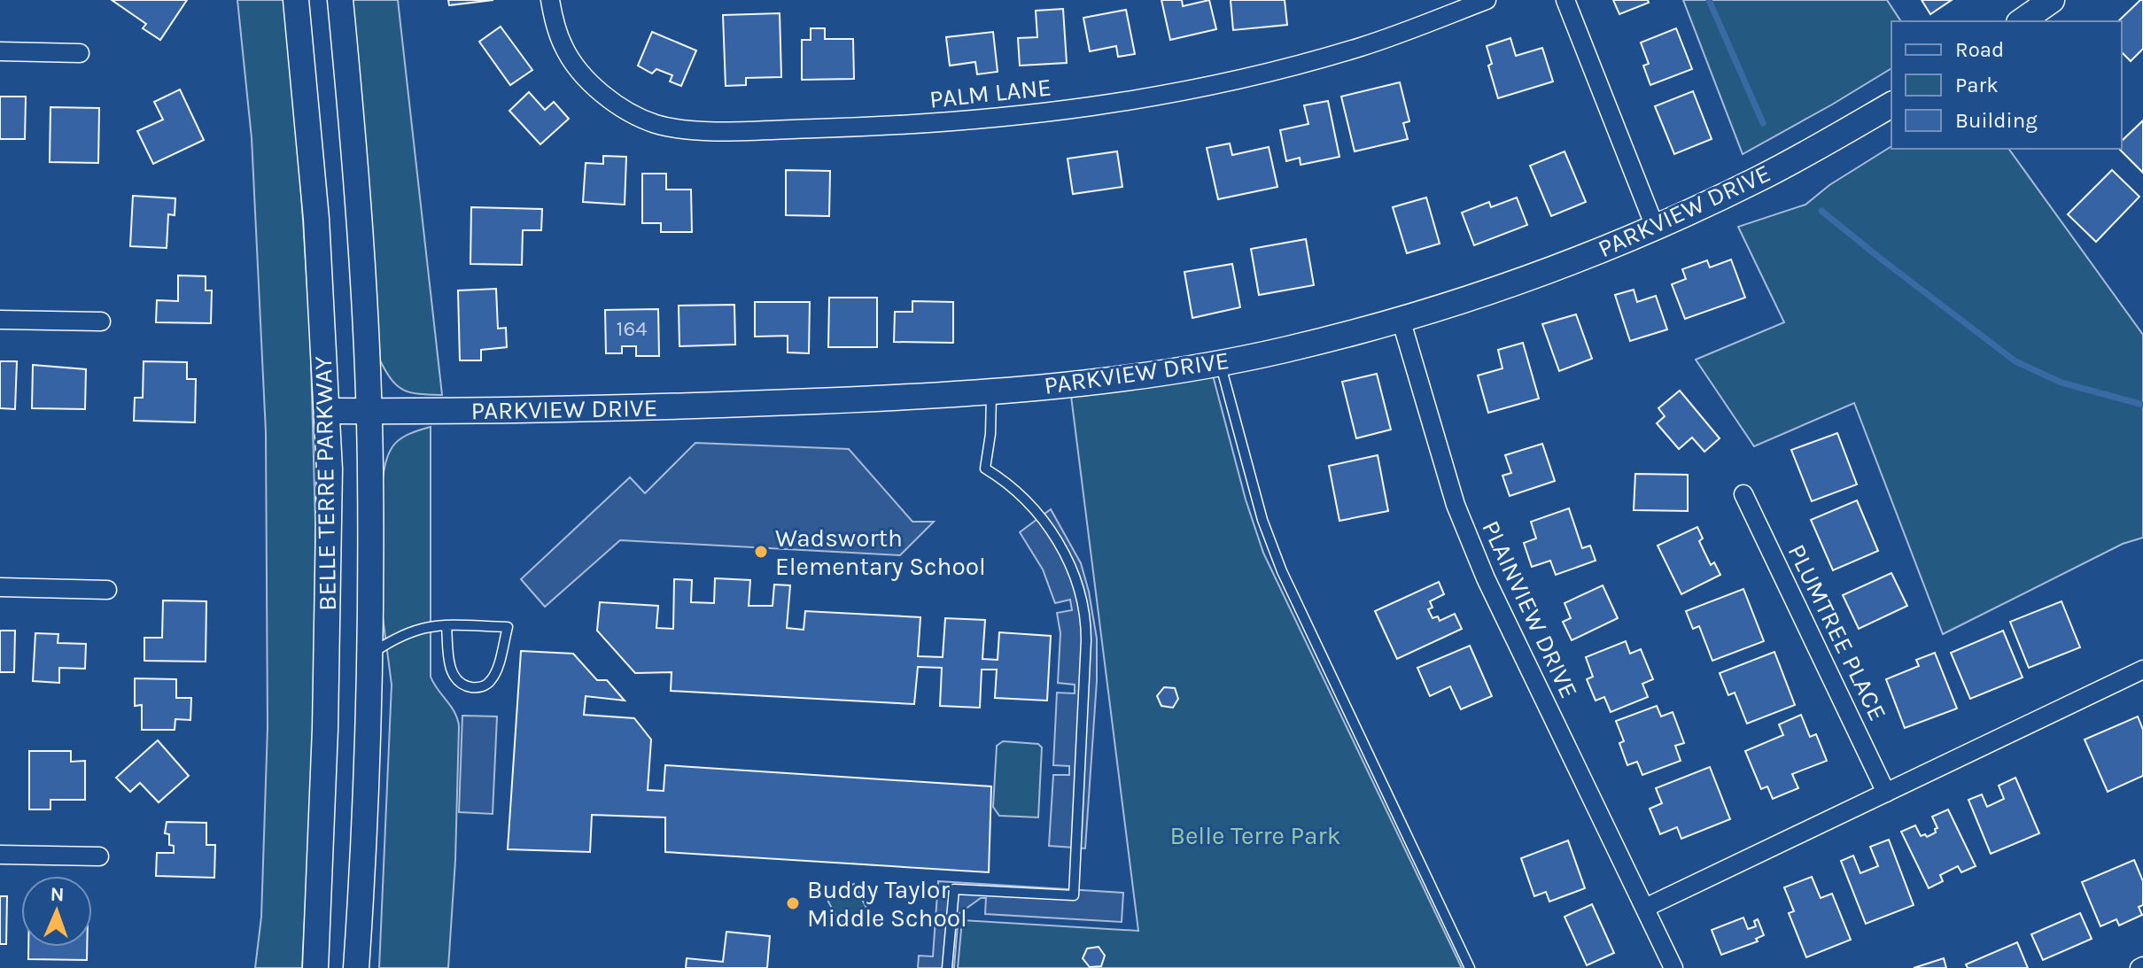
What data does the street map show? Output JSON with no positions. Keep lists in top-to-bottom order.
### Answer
{
  "streets": {
    "main road": ["PARKVIEW DRIVE", "BELLE TERRE PARKWAY"],
    "street": ["PALM LANE", "PLAINVIEW DRIVE", "PLUMTREE PLACE"]
  },
  "crossings": [
    ["PARKVIEW DRIVE", "BELLE TERRE PARKWAY"],
    ["PARKVIEW DRIVE", "PLAINVIEW DRIVE"]
  ],
  "parks": ["Belle Terre Park"],
  "places": ["Wadsworth Elementary School", "Buddy Taylor Middle School"],
  "house_numbers": ["164"],
  "legend": ["Road", "Park", "Building"],
  "north": "top"
}
